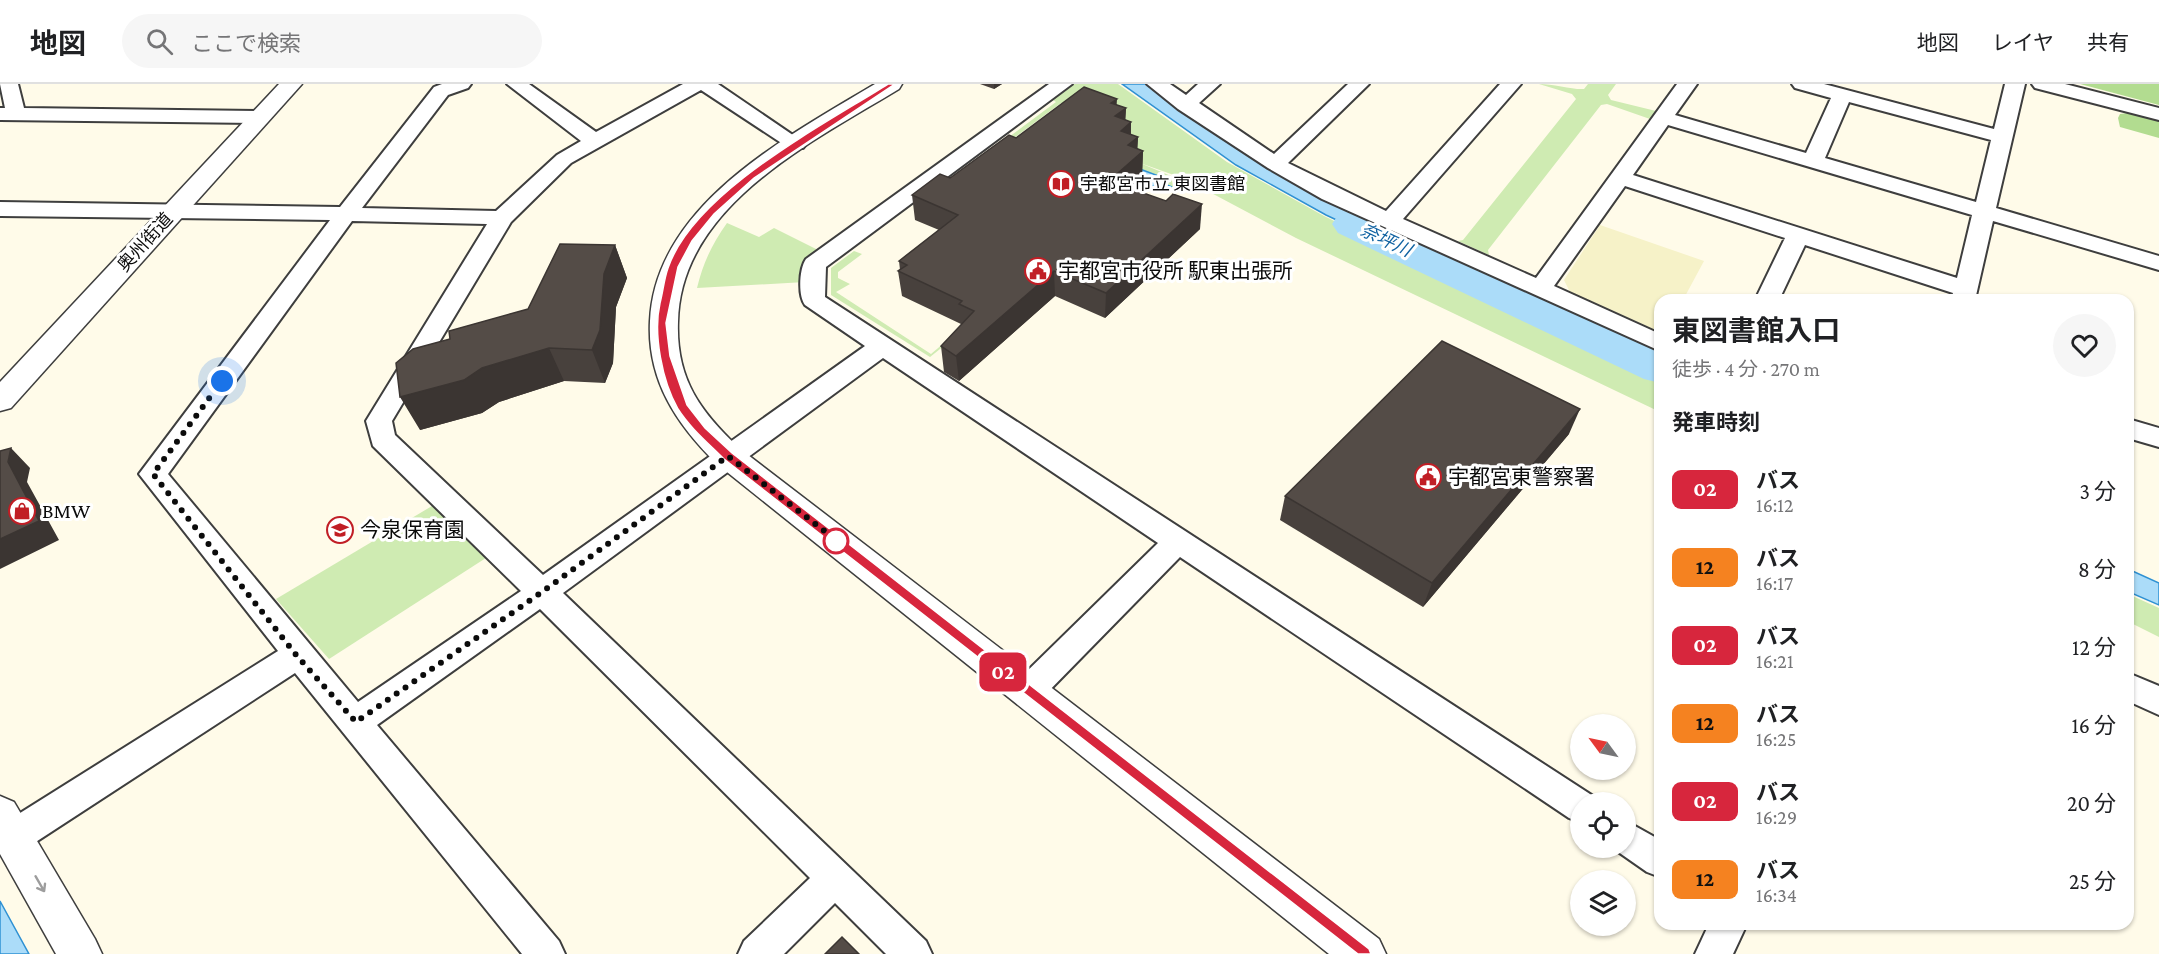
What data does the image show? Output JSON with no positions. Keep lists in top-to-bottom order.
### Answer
{
  "streets": {
    "street": ["奥州街道"]
  },
  "water": ["奈坪川"],
  "places": {
    "library": ["宇都宮市立 東図書館"],
    "public building": ["宇都宮市役所 駅東出張所", "宇都宮東警察署"],
    "shop": ["BMW"],
    "school or university": ["今泉保育園"]
  },
  "lines": ["bus line 02"],
  "north": "top left",
  "page": {
    "header": "地図",
    "search": "ここで検索",
    "nav": ["地図", "レイヤ", "共有"],
    "on_map": "02",
    "heading": [
      ["東図書館入口", "徒歩 · 4 分 · 270 m"],
      "発車時刻"
    ],
    "list": [
      {
        "mark": "02",
        "name": "バス",
        "note": "16:12",
        "value": "3 分"
      },
      {
        "mark": "12",
        "name": "バス",
        "note": "16:17",
        "value": "8 分"
      },
      {
        "mark": "02",
        "name": "バス",
        "note": "16:21",
        "value": "12 分"
      },
      {
        "mark": "12",
        "name": "バス",
        "note": "16:25",
        "value": "16 分"
      },
      {
        "mark": "02",
        "name": "バス",
        "note": "16:29",
        "value": "20 分"
      },
      {
        "mark": "12",
        "name": "バス",
        "note": "16:34",
        "value": "25 分"
      }
    ]
  }
}
